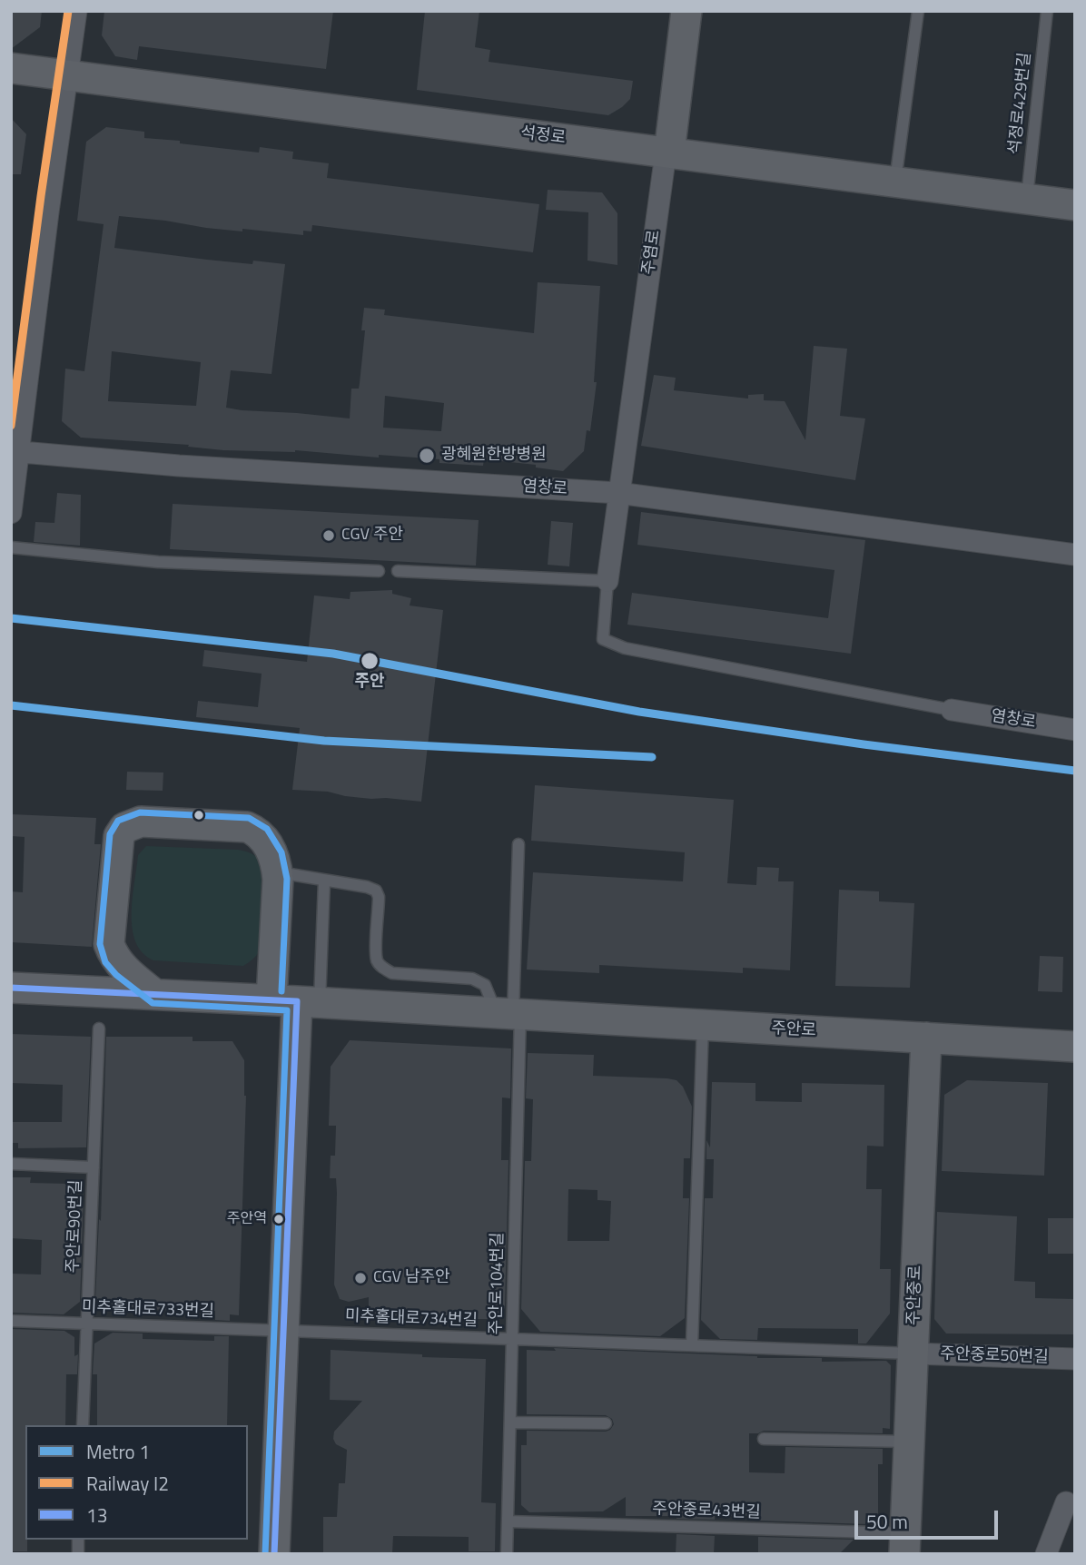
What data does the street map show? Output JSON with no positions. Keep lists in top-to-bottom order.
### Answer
{
  "streets": {
    "main road": [
      "석정로",
      "주염로",
      "주안로",
      "주안중로"
    ],
    "street": ["염창로", "주안중로50번길"],
    "lane": [
      "석정로429번길",
      "주안로90번길",
      "주안로104번길",
      "미추홀대로733번길",
      "미추홀대로734번길",
      "주안중로43번길"
    ]
  },
  "crossings": [
    ["석정로429번길", "석정로"],
    ["석정로", "주염로"],
    ["주염로", "염창로"],
    ["주안로", "주안로104번길"],
    ["주안로", "주안중로"],
    ["주안로90번길", "미추홀대로733번길"],
    ["주안로104번길", "미추홀대로734번길"],
    ["주안로104번길", "주안중로43번길"],
    ["주안중로", "미추홀대로734번길"],
    ["주안중로", "주안중로50번길"],
    ["주안중로", "주안중로43번길"],
    ["미추홀대로733번길", "미추홀대로734번길"],
    ["미추홀대로734번길", "주안중로50번길"]
  ],
  "places": [
    "광혜원한방병원",
    "CGV 주안",
    "주안",
    "주안역",
    "CGV 남주안"
  ],
  "lines": ["rail line I2", "metro line 1", "transit line 13"],
  "legend": ["Metro 1", "Railway I2", "13"],
  "scale_bar": "50 m"
}
